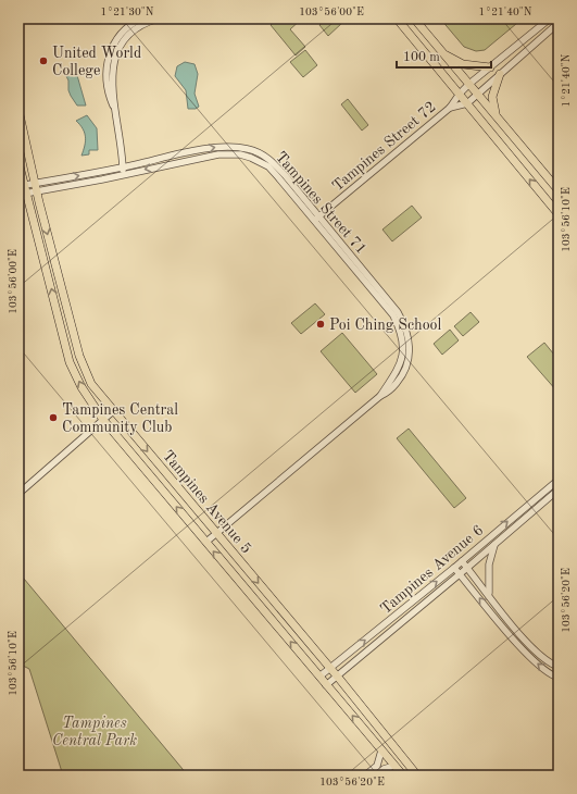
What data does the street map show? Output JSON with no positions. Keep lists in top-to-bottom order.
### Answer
{
  "streets": {
    "main road": ["Tampines Avenue 5"],
    "street": ["Tampines Street 72", "Tampines Street 71", "Tampines Avenue 6"]
  },
  "crossings": [
    ["Tampines Street 72", "Tampines Street 71"],
    ["Tampines Street 71", "Tampines Avenue 5"],
    ["Tampines Avenue 5", "Tampines Avenue 6"]
  ],
  "parks": ["Tampines Central Park"],
  "places": ["United World College", "Poi Ching School", "Tampines Central Community Club"],
  "scale_bar": "100 m",
  "coordinates": [
    "1°21'30\"N",
    "103°56'00\"E",
    "1°21'40\"N",
    "103°56'10\"E",
    "103°56'20\"E"
  ]
}
